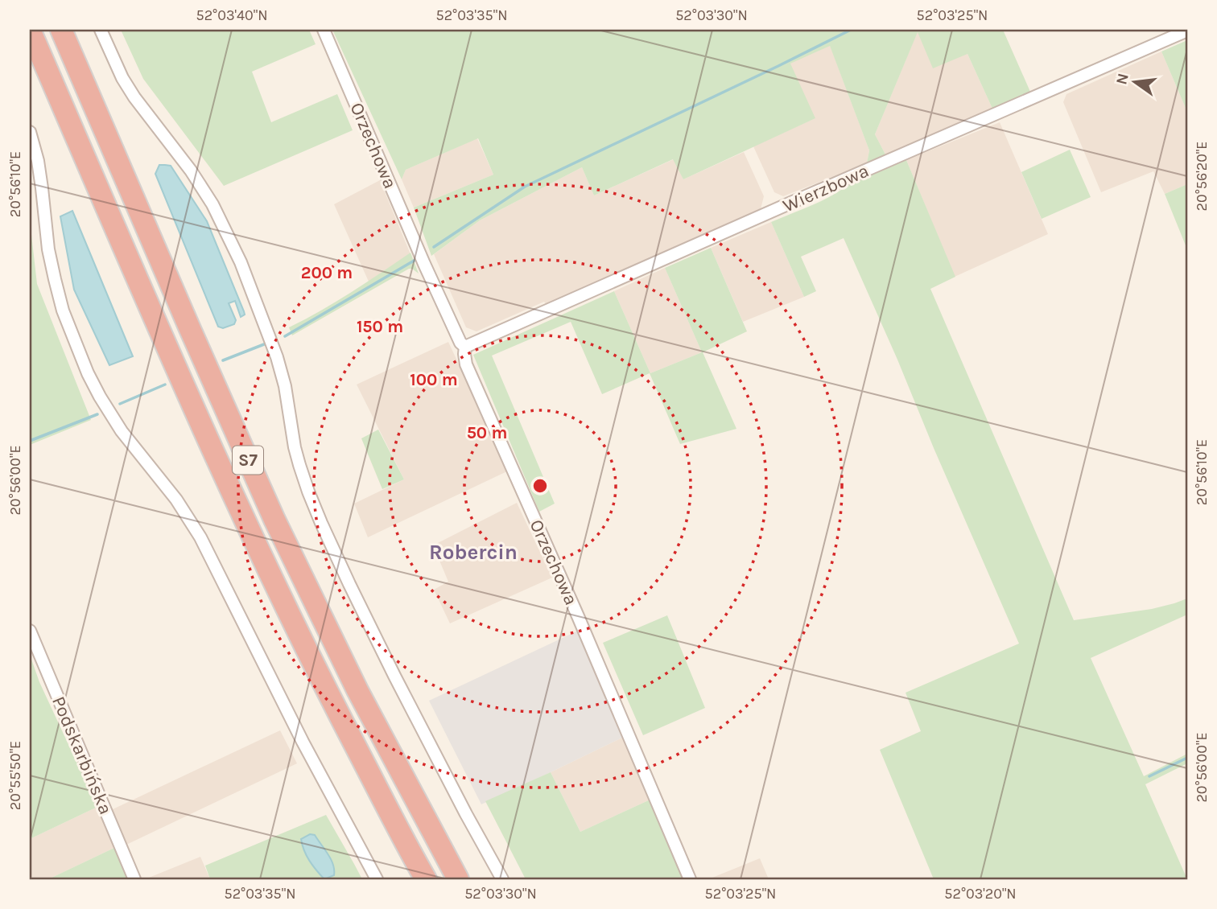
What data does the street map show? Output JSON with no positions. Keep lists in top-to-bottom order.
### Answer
{
  "streets": {
    "highway": ["S7"],
    "street": ["Orzechowa", "Wierzbowa", "Podskarbińska"]
  },
  "crossings": [
    ["Orzechowa", "Wierzbowa"]
  ],
  "districts": ["Robercin"],
  "north": "left",
  "coordinates": [
    "52°03'40\"N",
    "52°03'35\"N",
    "52°03'30\"N",
    "52°03'25\"N",
    "20°56'20\"E",
    "20°56'10\"E",
    "20°56'00\"E",
    "20°55'50\"E",
    "52°03'20\"N"
  ],
  "rings": [
    "200 m",
    "150 m",
    "100 m",
    "50 m"
  ]
}
